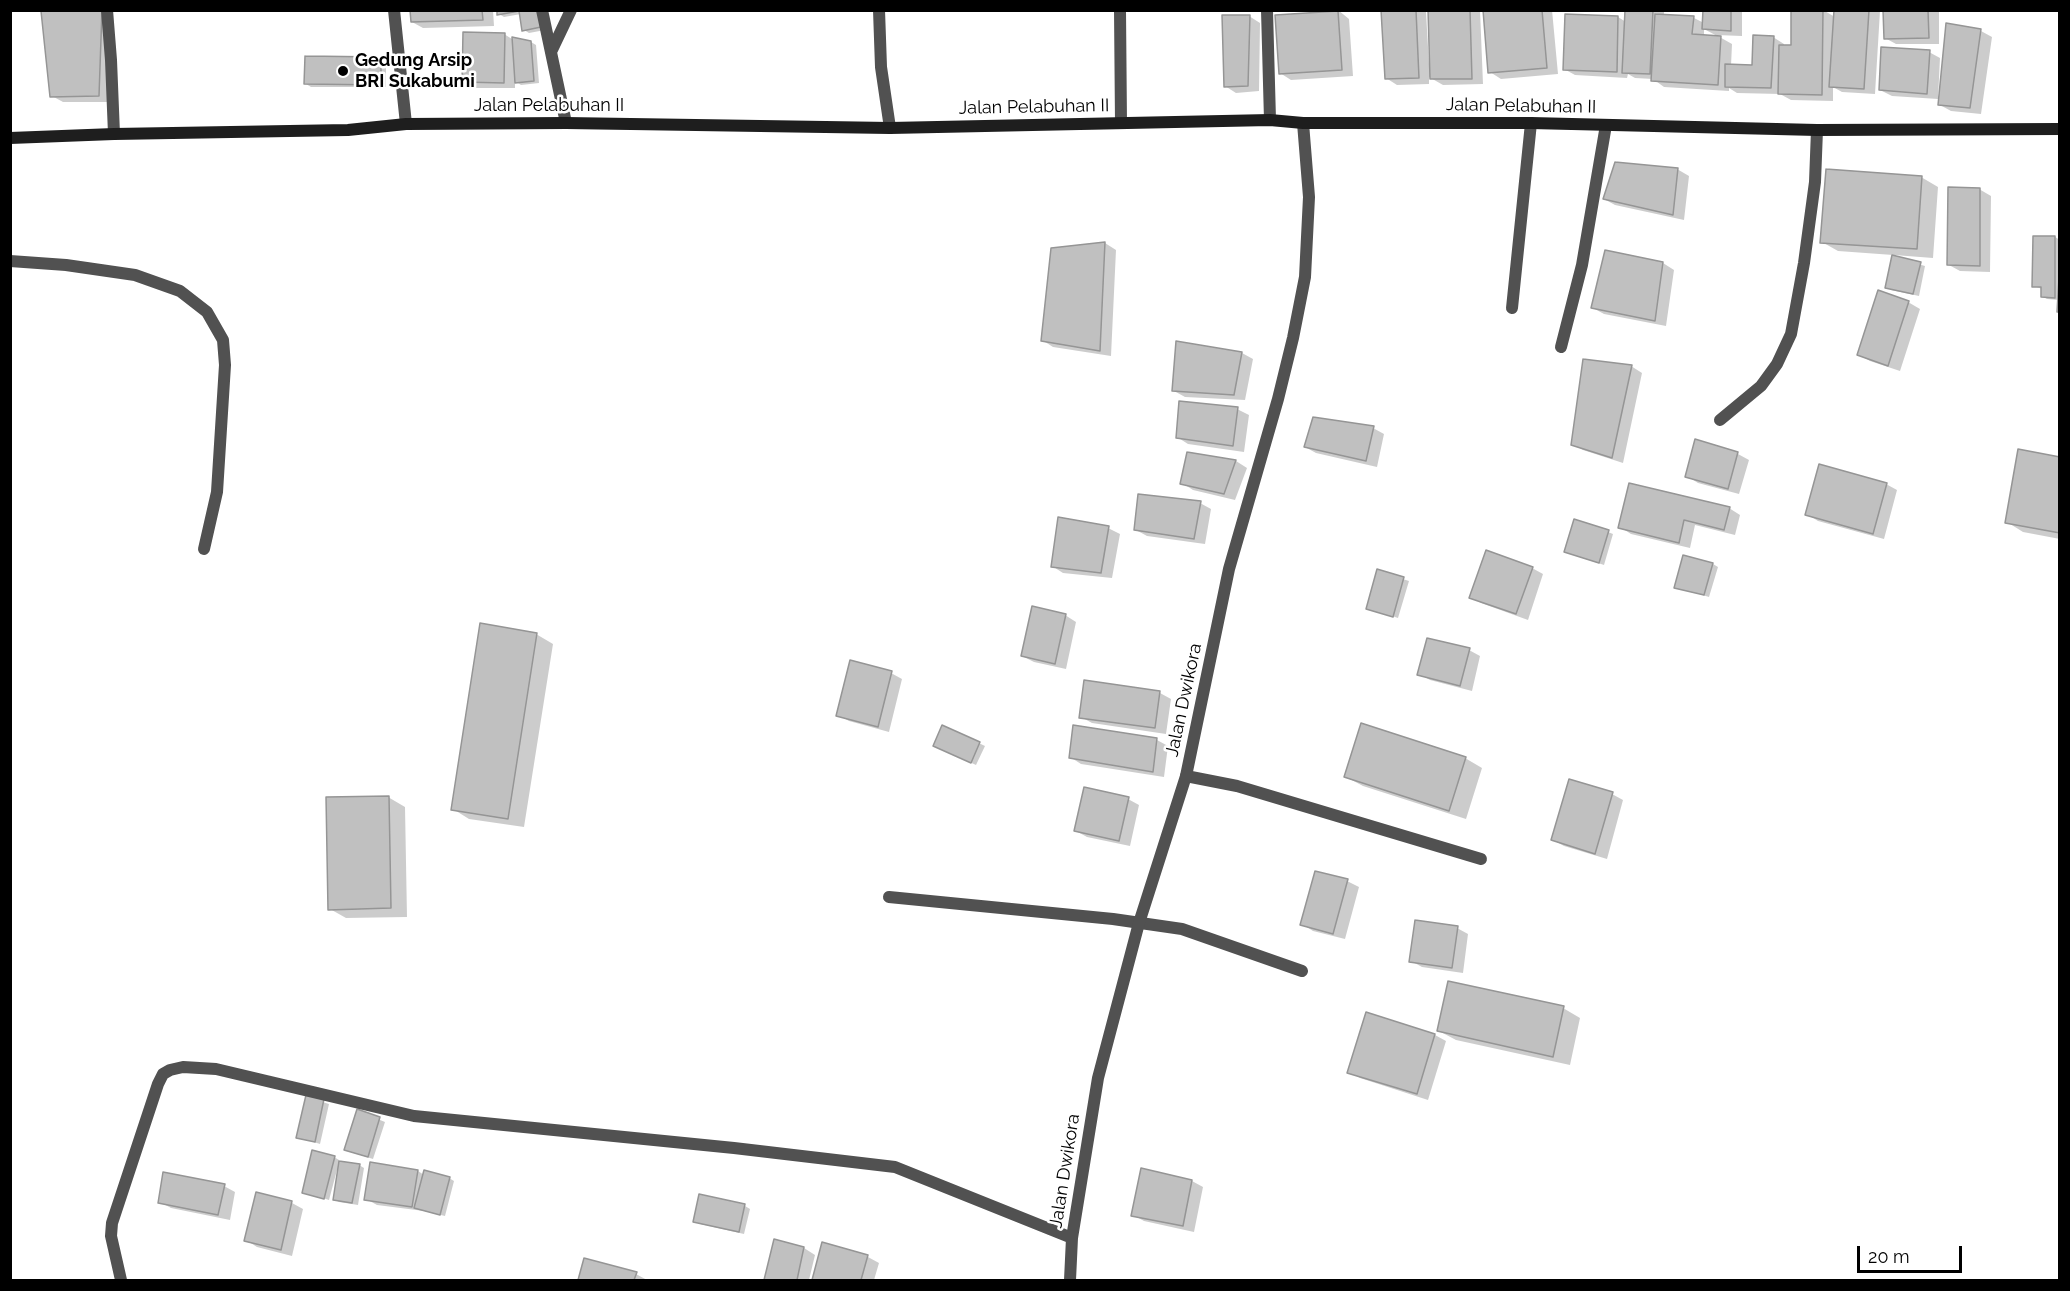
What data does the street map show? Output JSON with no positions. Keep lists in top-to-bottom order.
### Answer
{
  "streets": {
    "main road": ["Jalan Pelabuhan II"],
    "street": ["Jalan Dwikora"]
  },
  "crossings": [
    ["Jalan Pelabuhan II", "Jalan Dwikora"]
  ],
  "places": ["Gedung Arsip BRI Sukabumi"],
  "scale_bar": "20 m"
}
